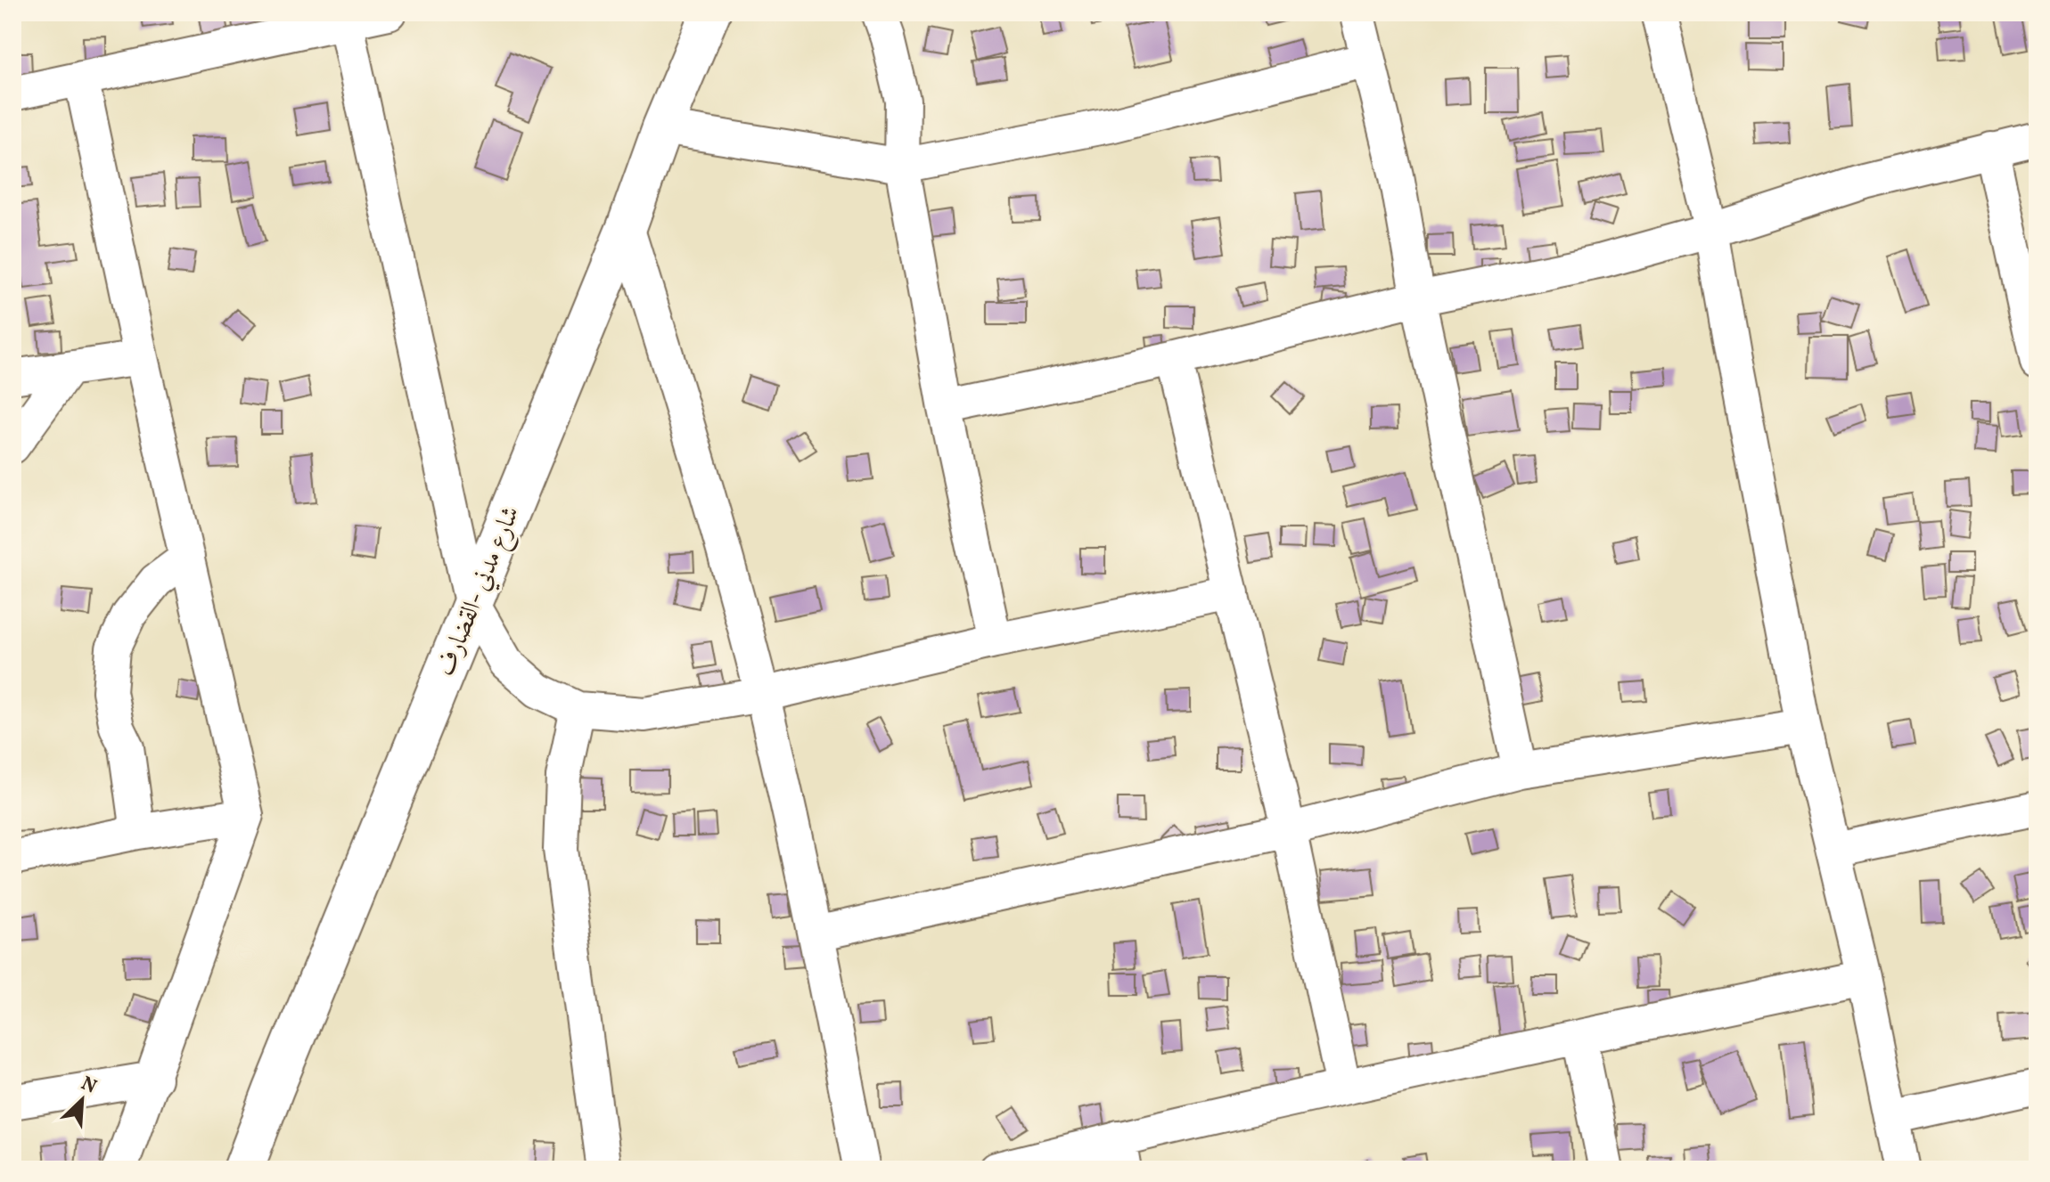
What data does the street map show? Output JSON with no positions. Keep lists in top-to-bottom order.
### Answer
{
  "streets": {
    "highway": ["شارع مدني -القضارف"]
  },
  "north": "top right"
}
